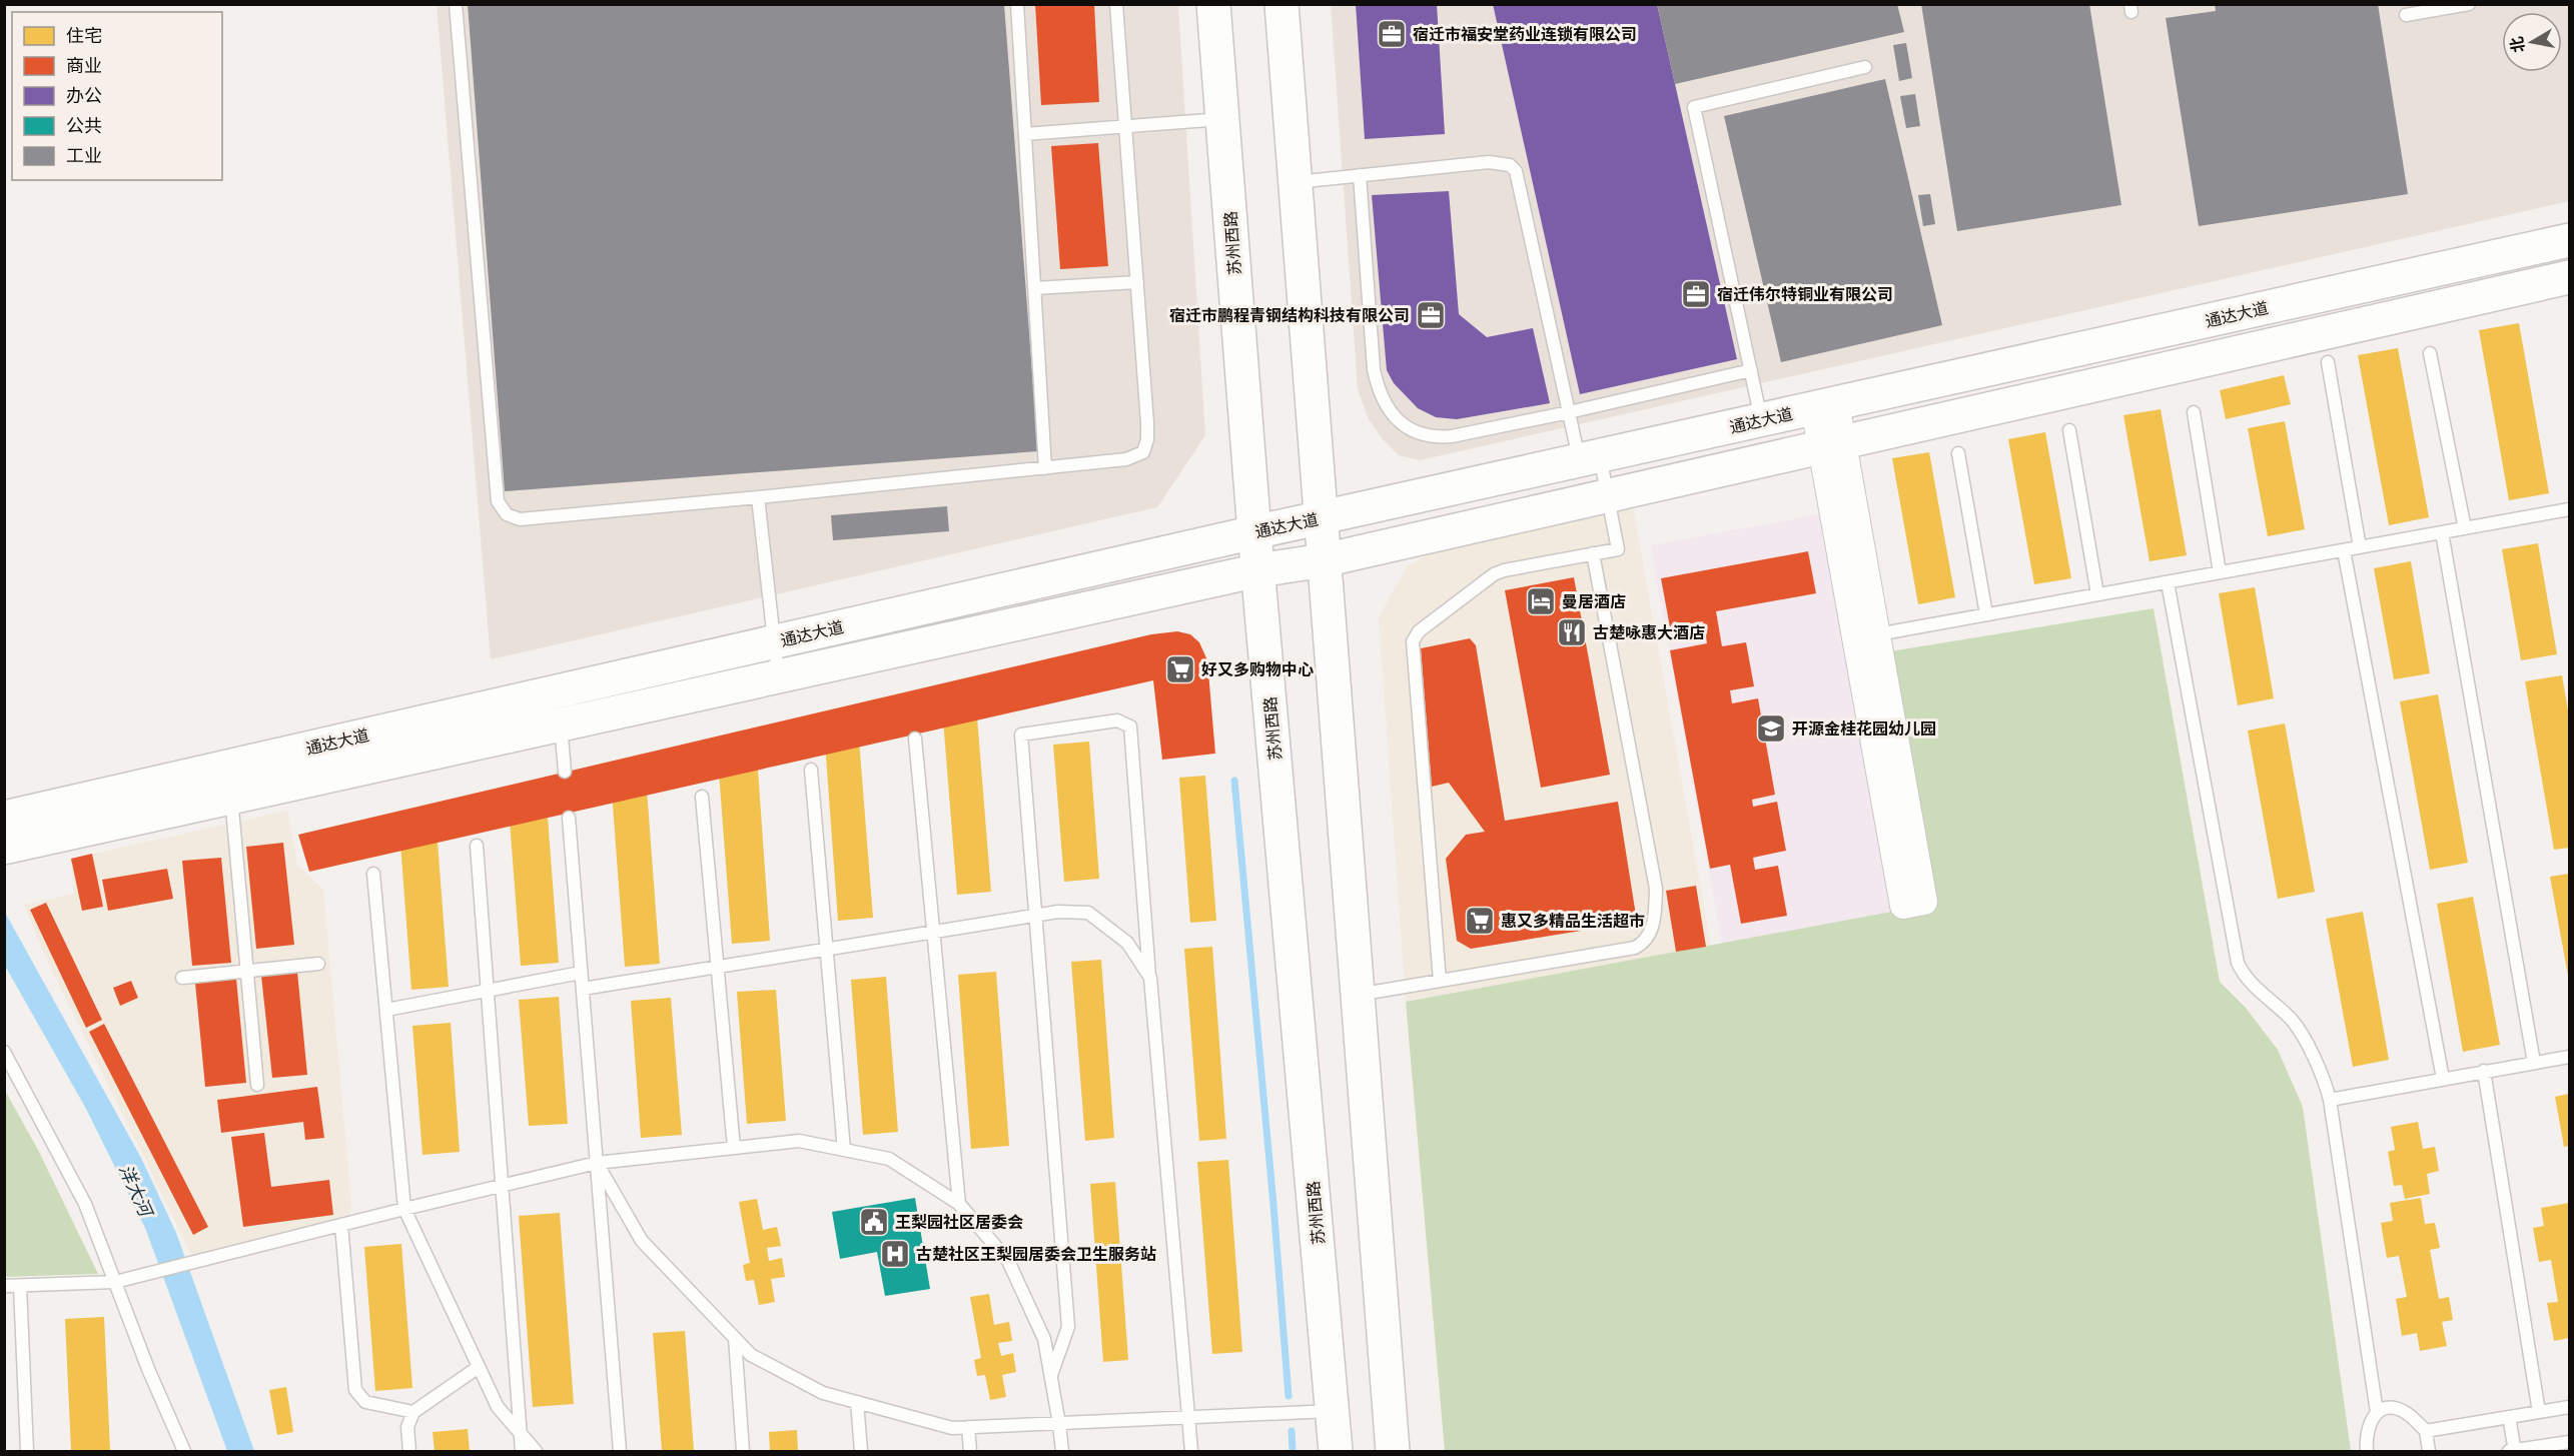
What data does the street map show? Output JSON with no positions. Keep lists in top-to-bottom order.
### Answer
{
  "streets": {
    "main road": ["苏州西路", "通达大道"]
  },
  "crossings": [
    ["苏州西路", "通达大道"]
  ],
  "water": ["洋大河"],
  "places": {
    "office": ["宿迁市福安堂药业连锁有限公司", "宿迁伟尔特铜业有限公司", "宿迁市鹏程青钢结构科技有限公司"],
    "hotel": ["曼居酒店"],
    "restaurant": ["古楚咏惠大酒店"],
    "supermarket": ["好又多购物中心", "惠又多精品生活超市"],
    "school or university": ["开源金桂花园幼儿园"],
    "public building": ["王梨园社区居委会"],
    "hospital": ["古楚社区王梨园居委会卫生服务站"]
  },
  "legend": [
    "住宅",
    "商业",
    "办公",
    "公共",
    "工业"
  ],
  "north": "left"
}
